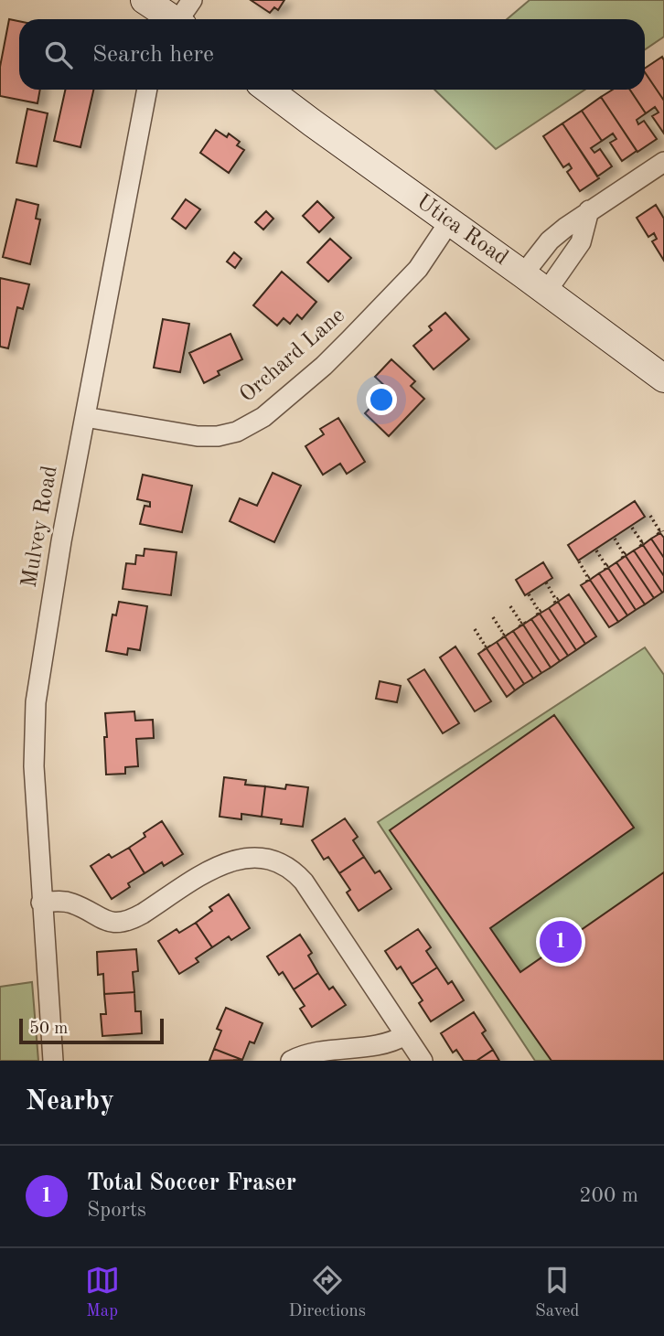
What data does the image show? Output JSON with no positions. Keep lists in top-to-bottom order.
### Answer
{
  "streets": {
    "main road": ["Utica Road"],
    "street": ["Orchard Lane", "Mulvey Road"]
  },
  "crossings": [
    ["Utica Road", "Orchard Lane"],
    ["Orchard Lane", "Mulvey Road"]
  ],
  "scale_bar": "50 m",
  "page": {
    "search": "Search here",
    "pins": "1",
    "scale": "50 m",
    "heading": "Nearby",
    "list": [
      {
        "mark": "1",
        "name": "Total Soccer Fraser",
        "note": "Sports",
        "value": "200 m"
      }
    ],
    "nav": ["Map", "Directions", "Saved"]
  }
}
